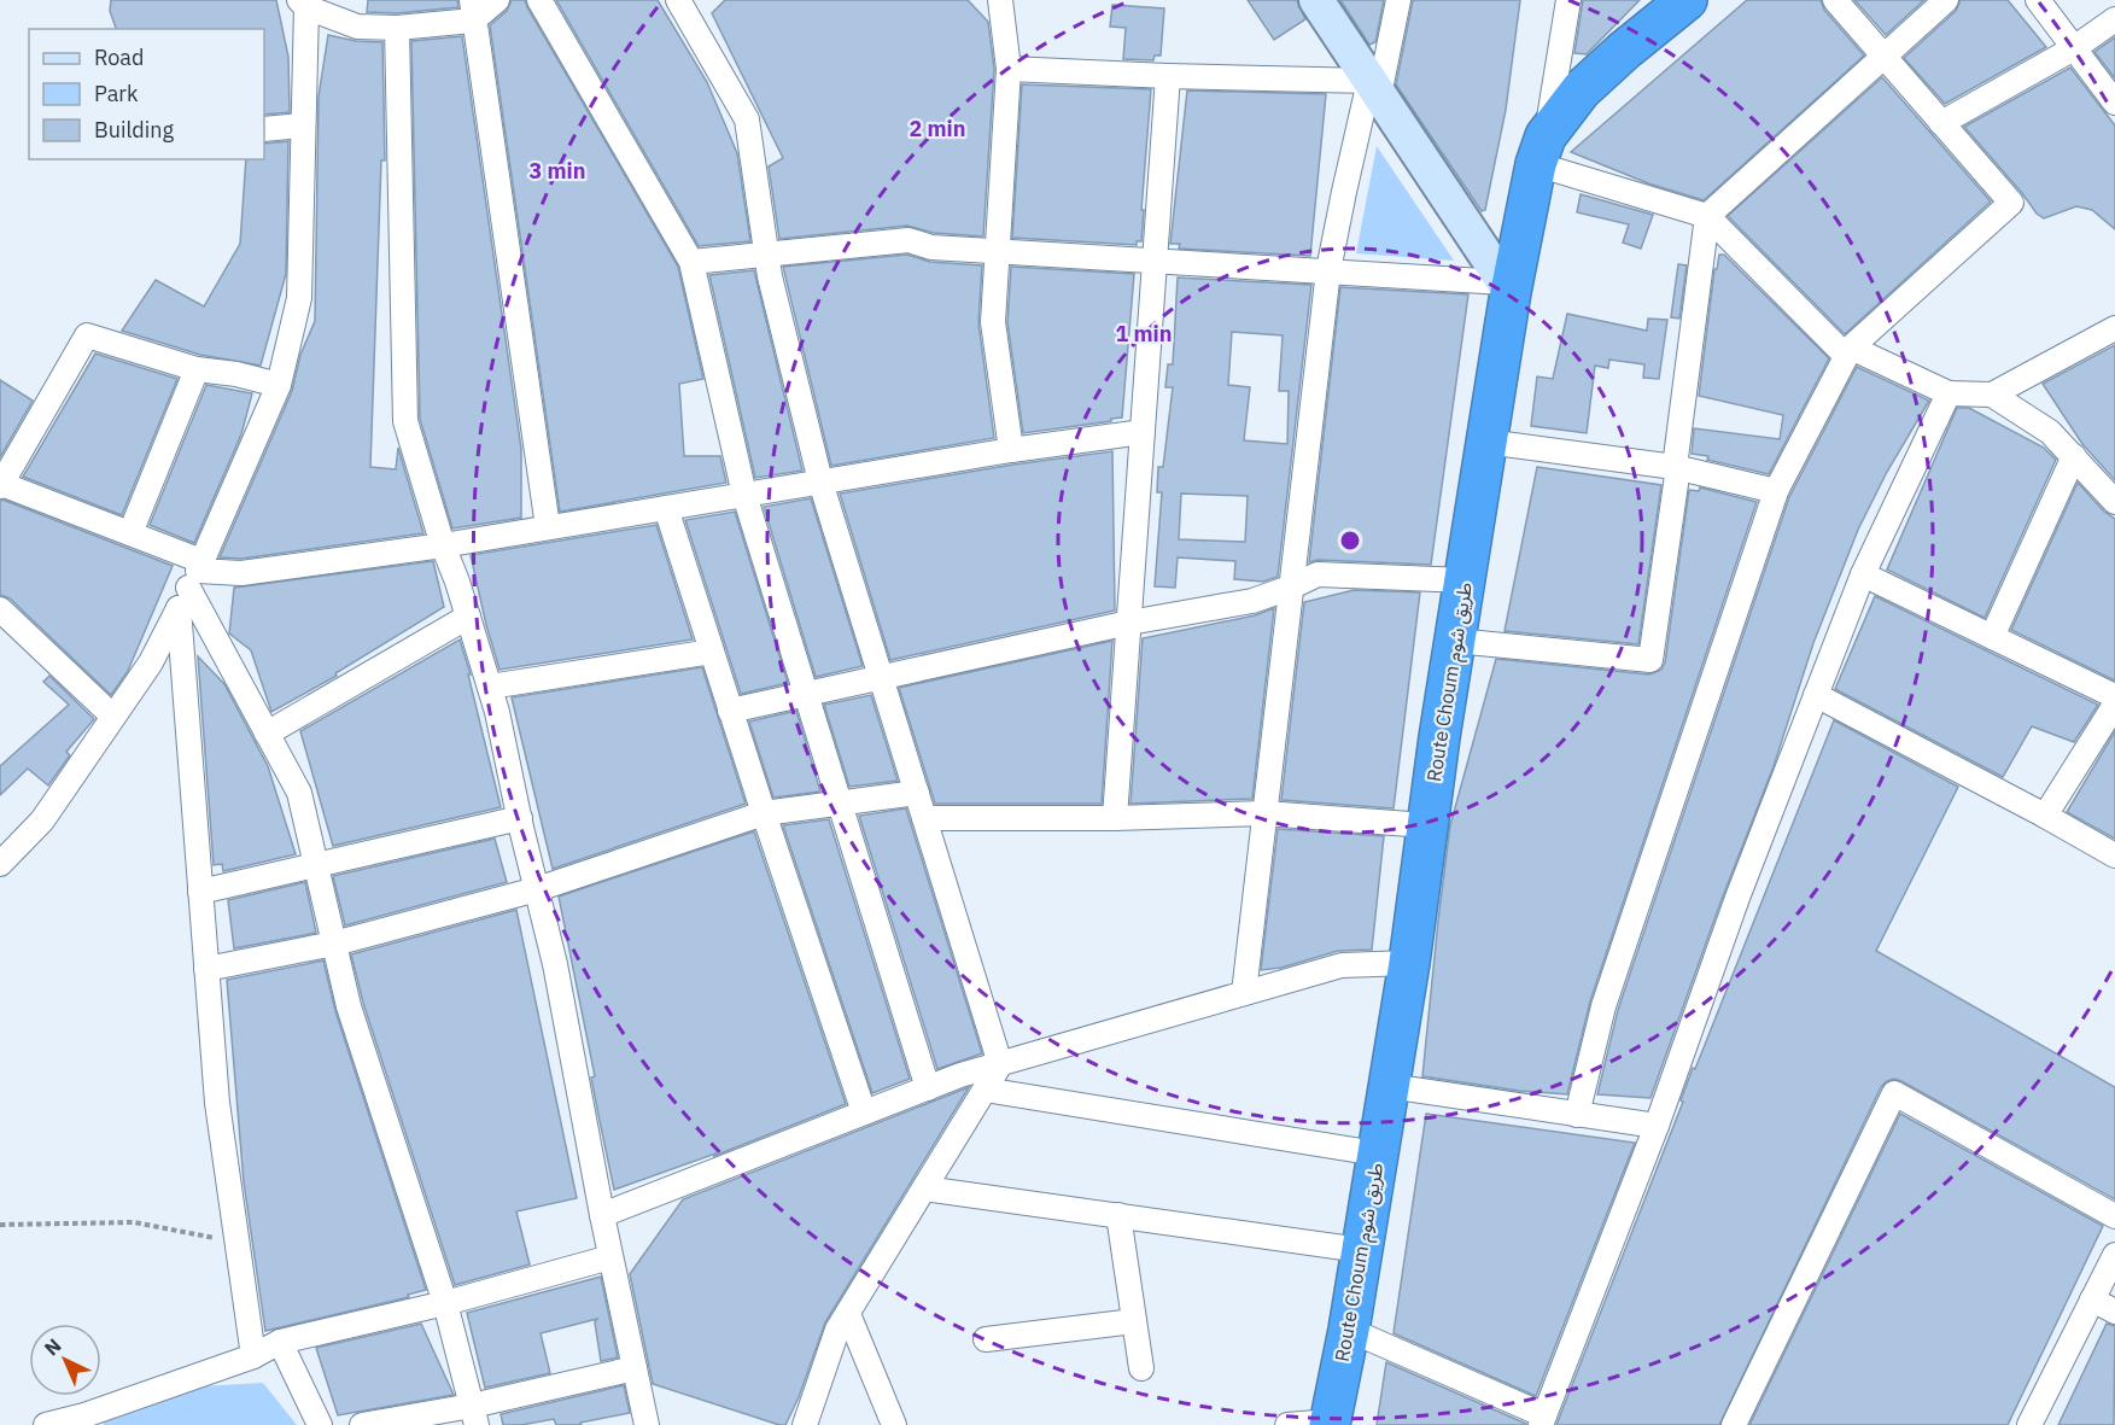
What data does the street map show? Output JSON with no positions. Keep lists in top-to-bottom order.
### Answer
{
  "streets": {
    "highway": ["Route Choum طريق شوم"]
  },
  "legend": ["Road", "Park", "Building"],
  "north": "top left",
  "rings": ["2 min", "3 min", "1 min"]
}
